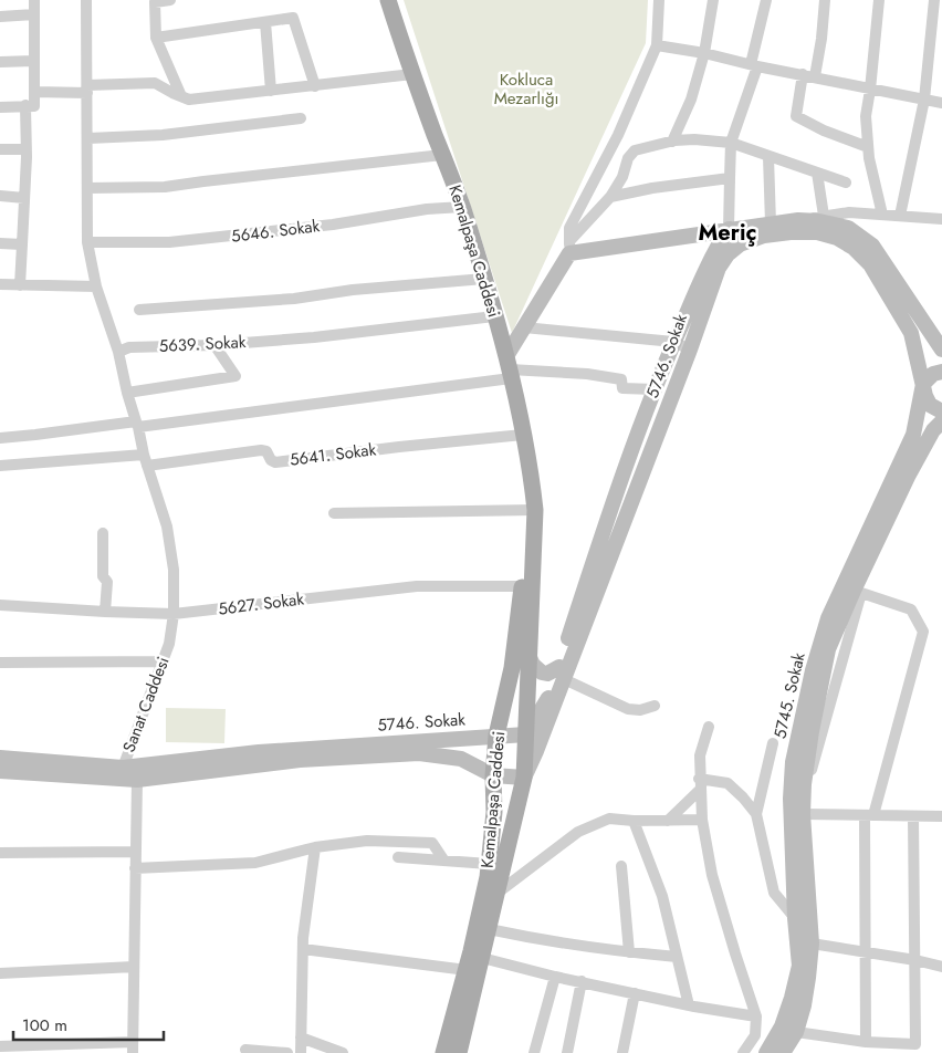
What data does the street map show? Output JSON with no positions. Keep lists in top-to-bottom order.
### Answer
{
  "streets": {
    "main road": ["Kemalpaşa Caddesi"],
    "street": [
      "5646. Sokak",
      "5639. Sokak",
      "5746. Sokak",
      "5641. Sokak",
      "5627. Sokak",
      "5745. Sokak",
      "Sanat Caddesi"
    ]
  },
  "crossings": [
    ["5646. Sokak", "Kemalpaşa Caddesi"],
    ["Kemalpaşa Caddesi", "5639. Sokak"],
    ["Kemalpaşa Caddesi", "5746. Sokak"],
    ["Kemalpaşa Caddesi", "5641. Sokak"],
    ["Kemalpaşa Caddesi", "5627. Sokak"],
    ["5746. Sokak", "5745. Sokak"],
    ["5746. Sokak", "Sanat Caddesi"],
    ["5641. Sokak", "Sanat Caddesi"],
    ["5627. Sokak", "Sanat Caddesi"]
  ],
  "districts": ["Meriç"],
  "parks": ["Kokluca Mezarlığı"],
  "scale_bar": "100 m"
}
